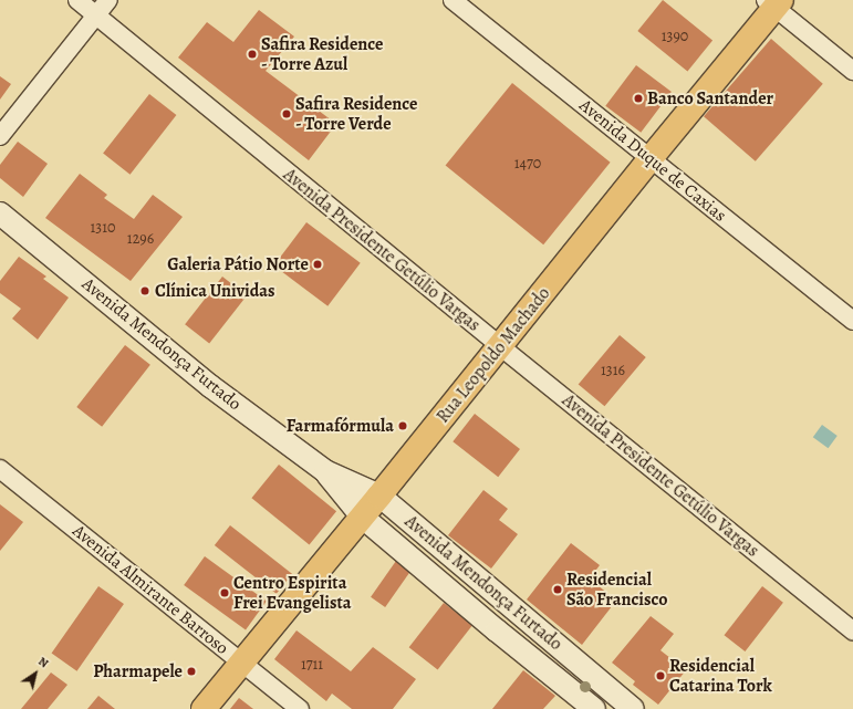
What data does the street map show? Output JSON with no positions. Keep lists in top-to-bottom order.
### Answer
{
  "streets": {
    "main road": ["Rua Leopoldo Machado"],
    "street": [
      "Avenida Duque de Caxias",
      "Avenida Presidente Getúlio Vargas",
      "Avenida Mendonça Furtado",
      "Avenida Almirante Barroso"
    ]
  },
  "crossings": [
    ["Avenida Duque de Caxias", "Rua Leopoldo Machado"],
    ["Avenida Presidente Getúlio Vargas", "Rua Leopoldo Machado"],
    ["Avenida Mendonça Furtado", "Rua Leopoldo Machado"],
    ["Rua Leopoldo Machado", "Avenida Almirante Barroso"]
  ],
  "places": [
    "Safira Residence - Torre Azul",
    "Banco Santander",
    "Safira Residence - Torre Verde",
    "Galeria Pátio Norte",
    "Clínica Unividas",
    "Farmafórmula",
    "Residencial São Francisco",
    "Centro Espirita Frei Evangelista",
    "Pharmapele",
    "Residencial Catarina Tork"
  ],
  "house_numbers": [
    "1390",
    "1470",
    "1310",
    "1296",
    "1316",
    "1711"
  ],
  "north": "top right"
}
